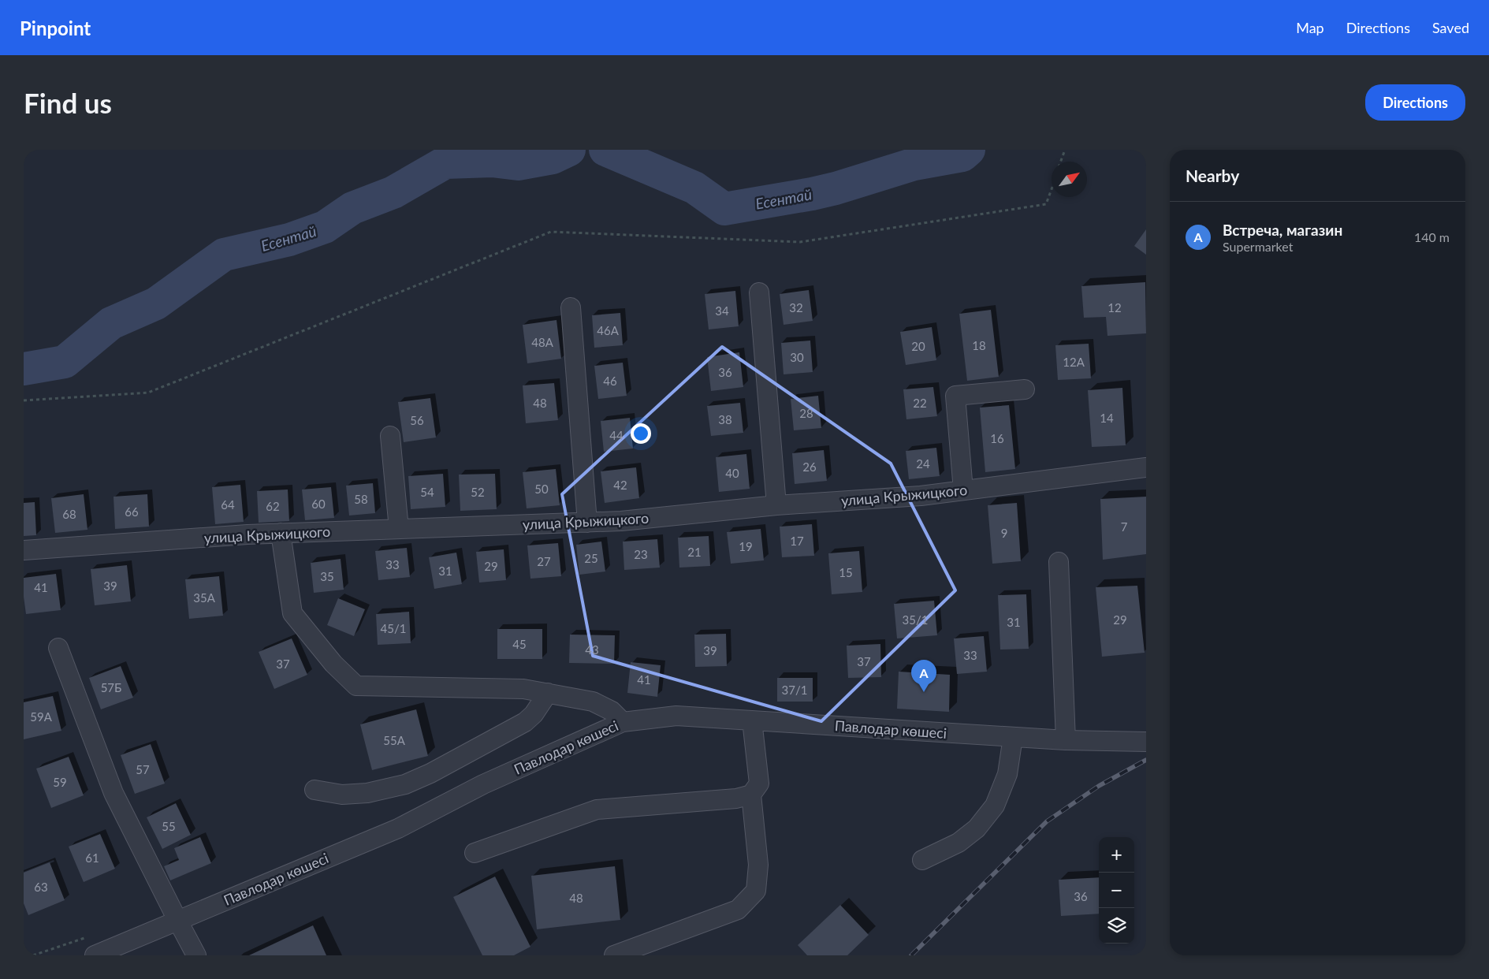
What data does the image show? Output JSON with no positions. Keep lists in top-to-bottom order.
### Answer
{
  "streets": {
    "street": ["улица Крыжицкого", "Павлодар көшесі"]
  },
  "water": ["Есентай"],
  "house_numbers": [
    "32",
    "12",
    "34",
    "46А",
    "48А",
    "18",
    "20",
    "30",
    "12А",
    "36",
    "46",
    "48",
    "22",
    "28",
    "14",
    "38",
    "56",
    "44",
    "16",
    "24",
    "26",
    "40",
    "42",
    "50",
    "54",
    "52",
    "58",
    "60",
    "64",
    "62",
    "66",
    "68",
    "7",
    "9",
    "17",
    "19",
    "21",
    "23",
    "25",
    "27",
    "33",
    "29",
    "31",
    "15",
    "35",
    "39",
    "41",
    "35А",
    "35/1",
    "29",
    "31",
    "45/1",
    "45",
    "43",
    "39",
    "33",
    "37",
    "37",
    "41",
    "57Б",
    "37/1",
    "59А",
    "55А",
    "57",
    "59",
    "55",
    "61",
    "63",
    "36",
    "48"
  ],
  "north": "top right",
  "page": {
    "header": "Pinpoint",
    "nav": ["Map", "Directions", "Saved"],
    "buttons": "Directions",
    "title": "Find us",
    "heading": "Nearby",
    "list": [
      {
        "mark": "A",
        "name": "Встреча, магазин",
        "note": "Supermarket",
        "value": "140 m"
      }
    ],
    "pins": "A",
    "map_buttons": ["+", "−"]
  }
}
